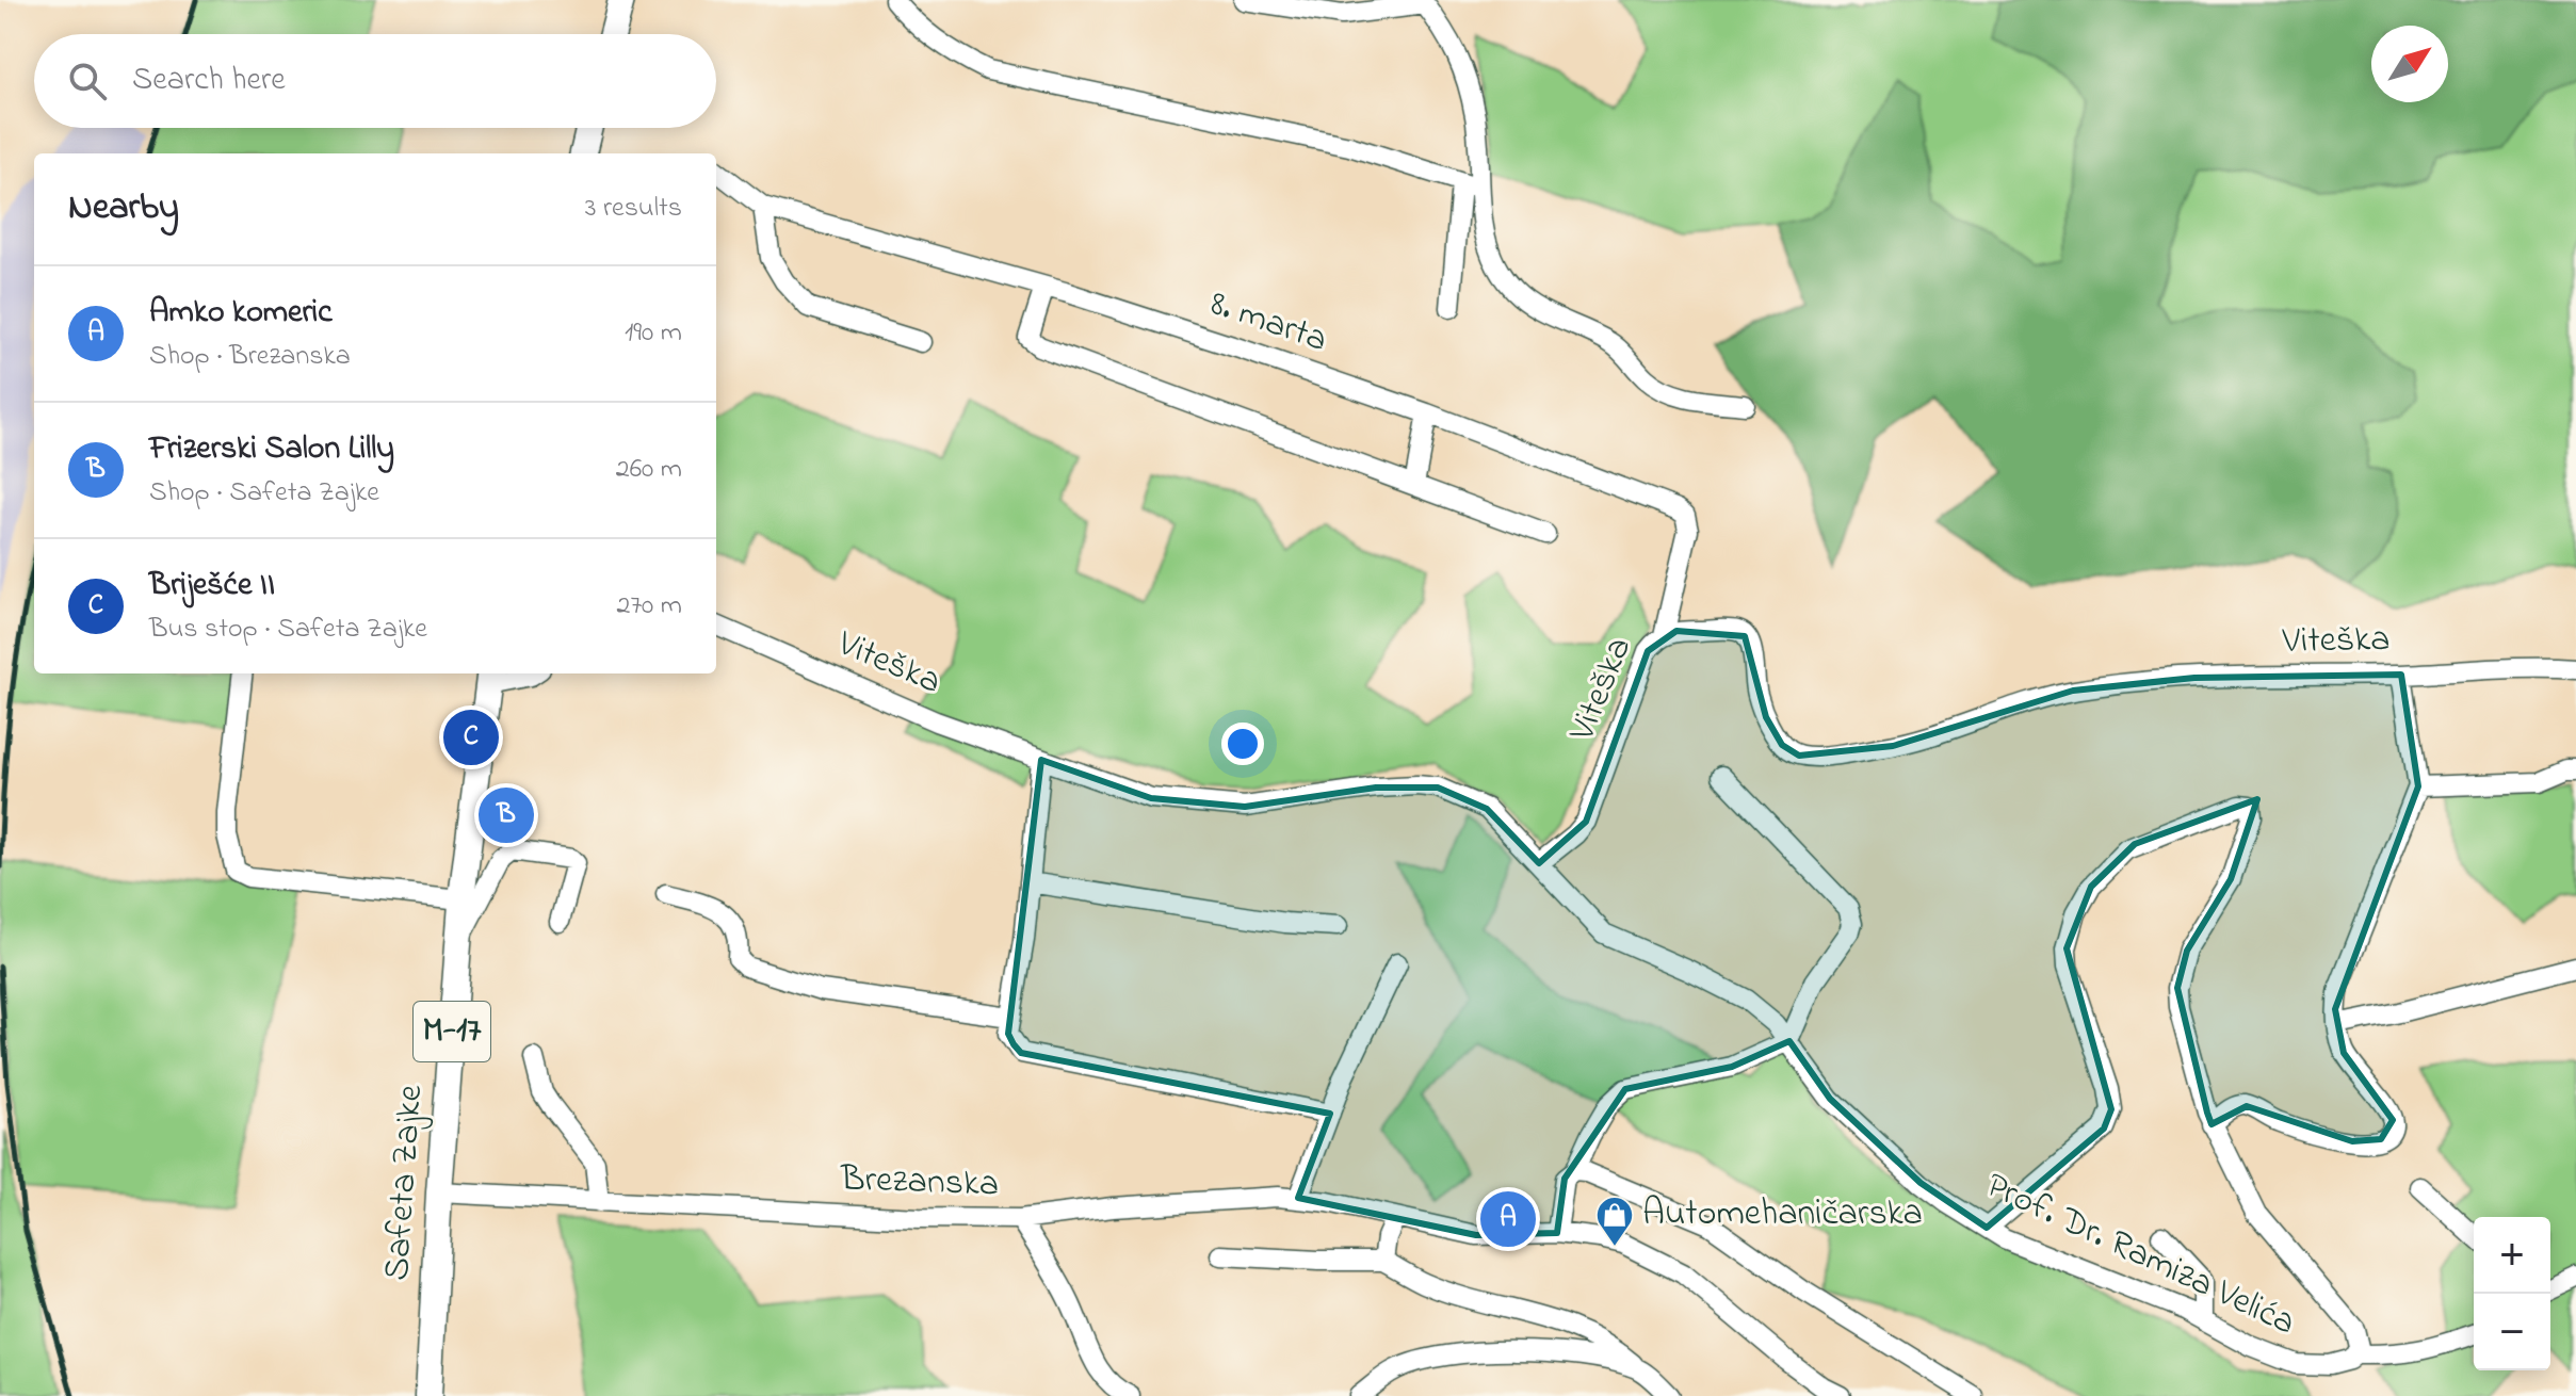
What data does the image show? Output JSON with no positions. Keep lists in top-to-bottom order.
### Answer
{
  "streets": {
    "main road": ["M-17", "Safeta Zajke"],
    "street": [
      "8. marta",
      "Viteška",
      "Brezanska",
      "Prof. Dr. Ramiza Velića"
    ]
  },
  "crossings": [
    ["8. marta", "Viteška"],
    ["Viteška", "Prof. Dr. Ramiza Velića"],
    ["Safeta Zajke", "Brezanska"]
  ],
  "places": {
    "shop": ["Automehaničarska"]
  },
  "north": "top right",
  "page": {
    "search": "Search here",
    "heading": ["Nearby", "3 results"],
    "list": [
      {
        "mark": "A",
        "name": "Amko komeric",
        "note": "Shop · Brezanska",
        "value": "190 m"
      },
      {
        "mark": "B",
        "name": "Frizerski Salon Lilly",
        "note": "Shop · Safeta Zajke",
        "value": "260 m"
      },
      {
        "mark": "C",
        "name": "Briješće II",
        "note": "Bus stop · Safeta Zajke",
        "value": "270 m"
      }
    ],
    "pins": ["C", "B", "A"],
    "map_buttons": ["+", "−"]
  }
}
